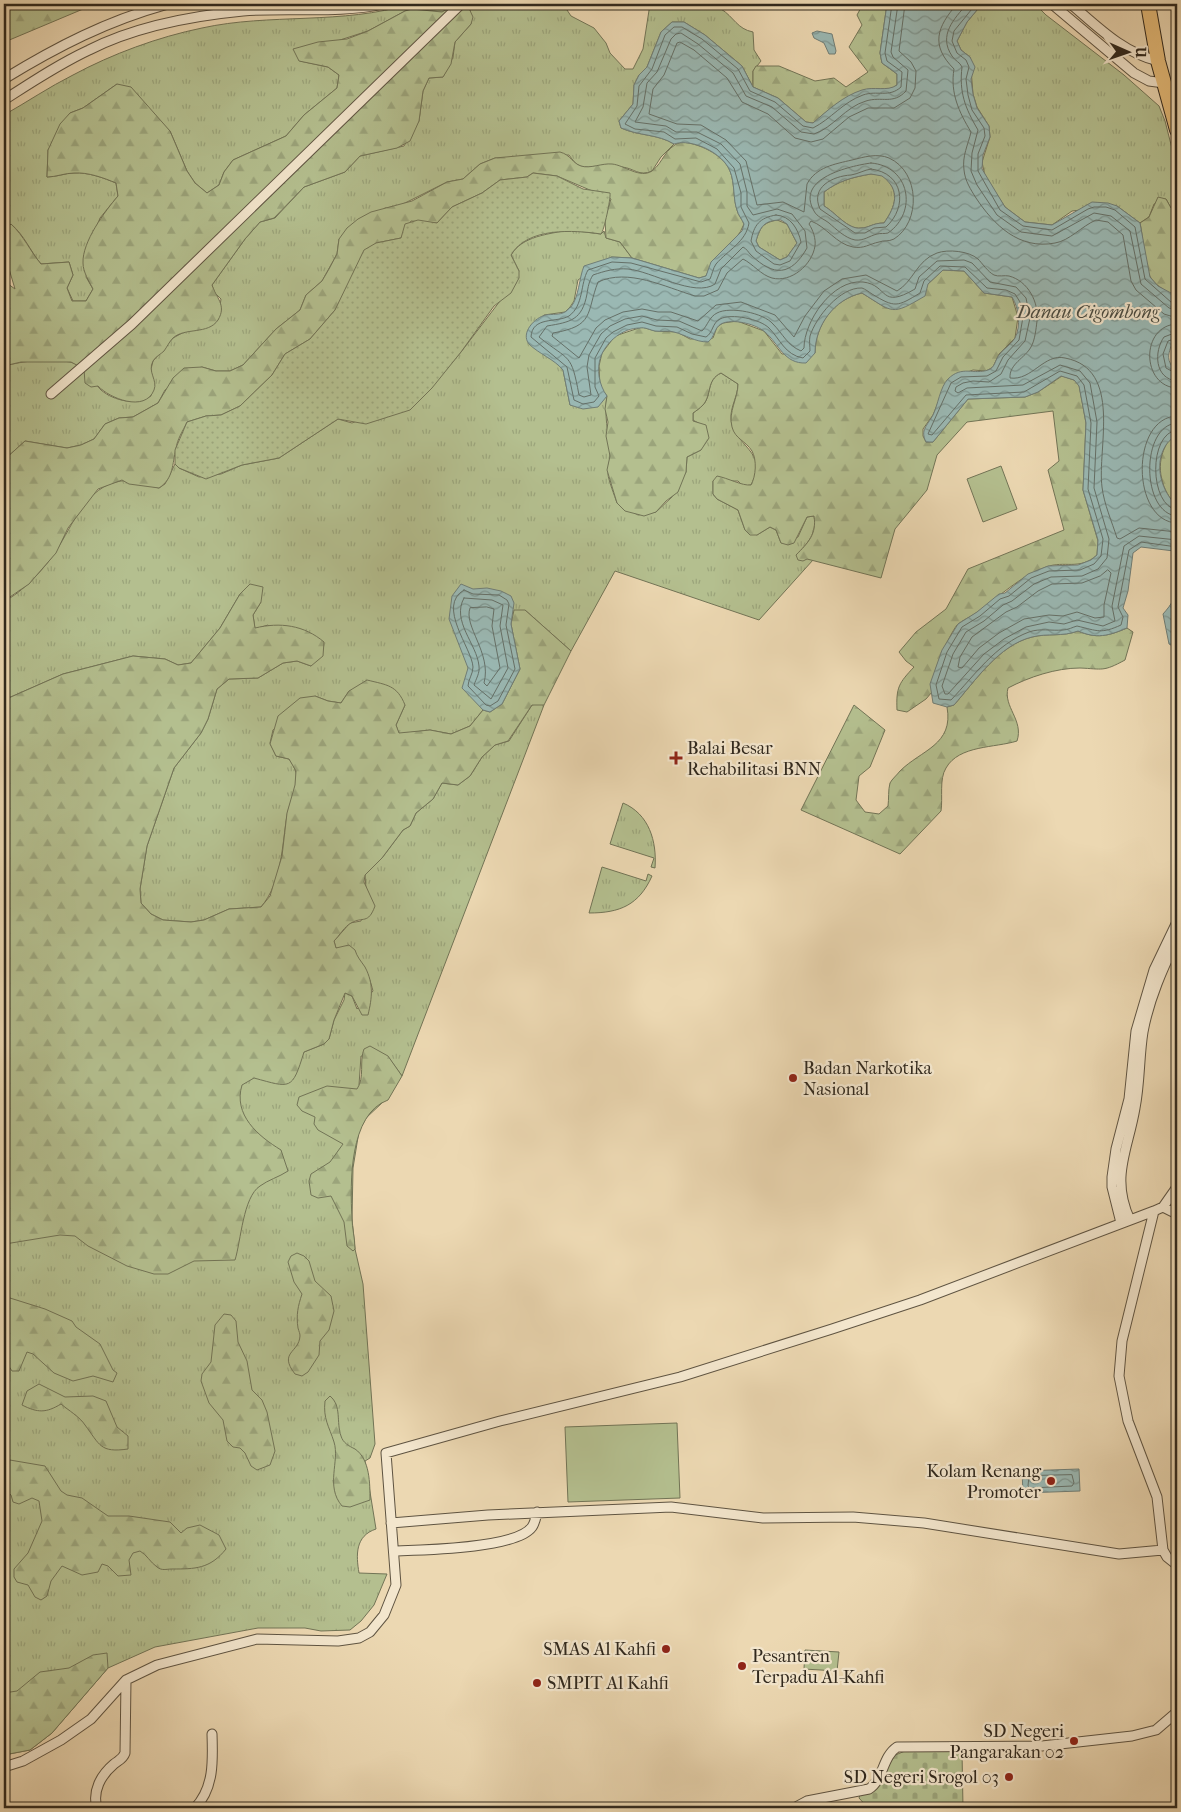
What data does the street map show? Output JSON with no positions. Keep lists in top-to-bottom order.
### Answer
{
  "water": ["Danau Cigombong"],
  "places": {
    "health": ["Balai Besar Rehabilitasi BNN"],
    "other": [
      "Badan Narkotika Nasional",
      "Kolam Renang Promoter",
      "SMAS Al Kahfi",
      "Pesantren Terpadu Al-Kahfi",
      "SMPIT Al Kahfi",
      "SD Negeri Pangarakan 02",
      "SD Negeri Srogol 03"
    ]
  },
  "north": "right"
}
